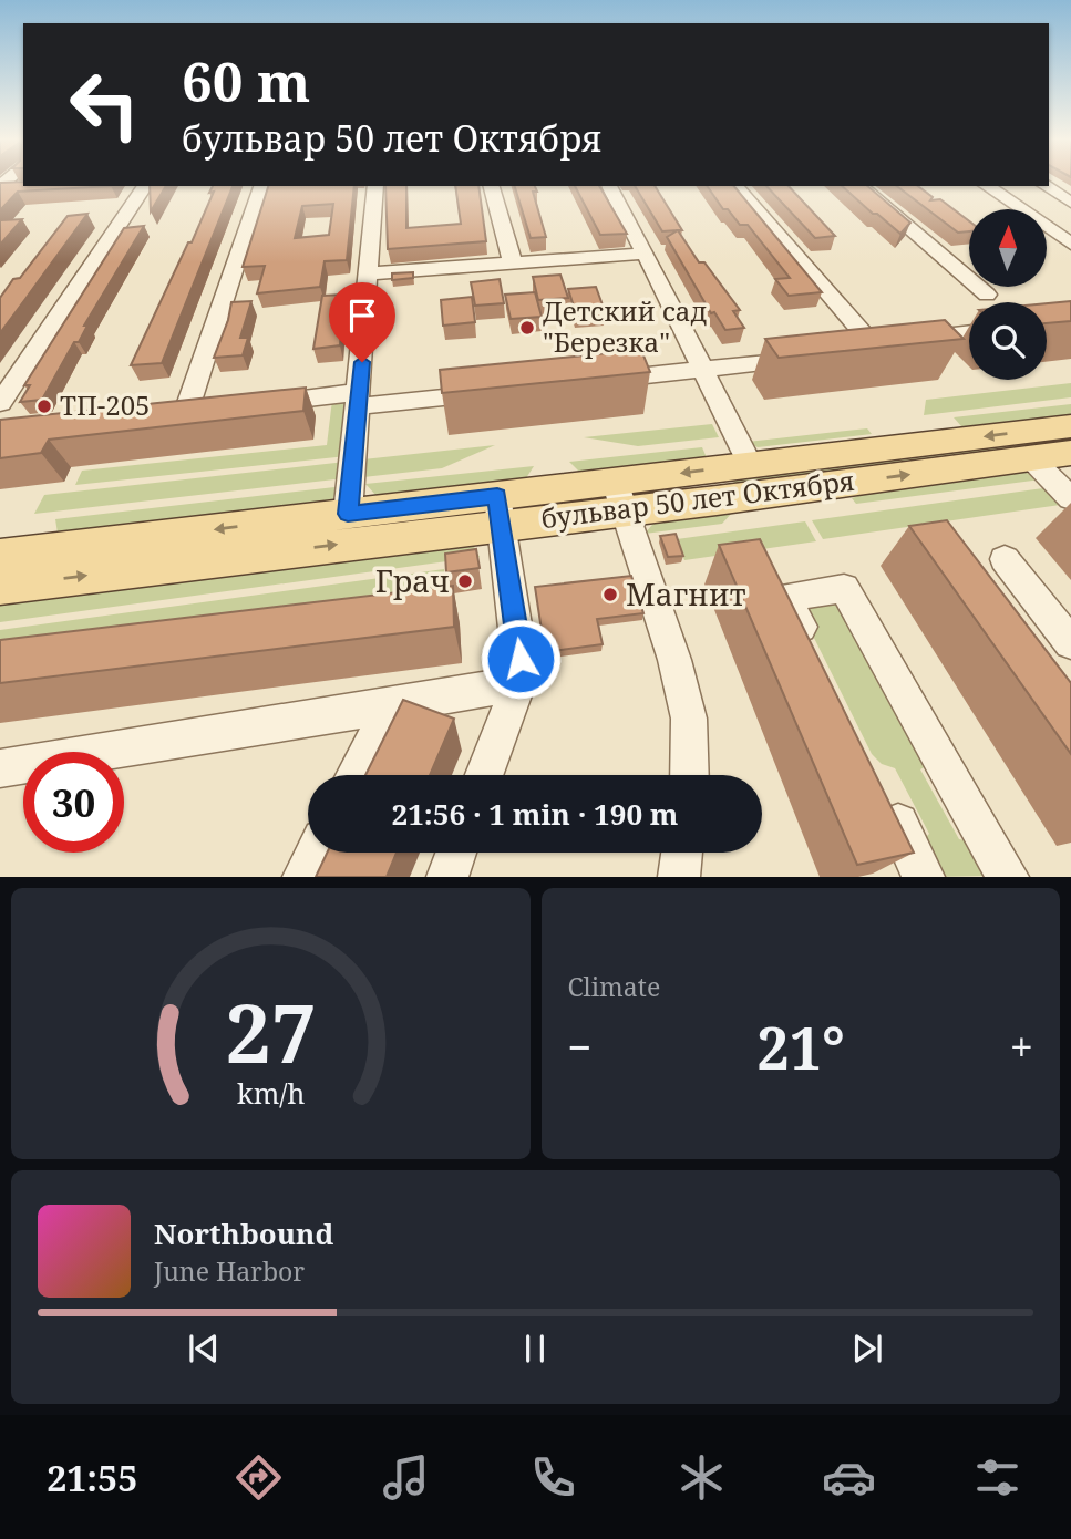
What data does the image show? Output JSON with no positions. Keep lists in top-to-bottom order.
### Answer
{
  "streets": {
    "main road": ["бульвар 50 лет Октября"]
  },
  "places": [
    "Детский сад \"Березка\"",
    "ТП-205",
    "Грач",
    "Магнит"
  ],
  "north": "top",
  "page": {
    "turn": ["60 m", "бульвар 50 лет Октября"],
    "limit": "30",
    "trip": "21:56 · 1 min · 190 m",
    "tile": "Climate",
    "heat": ["−", "21°", "+"],
    "song": ["Northbound", "June Harbor"],
    "tabs": "21:55",
    "gauge": ["27", "km/h"]
  }
}
